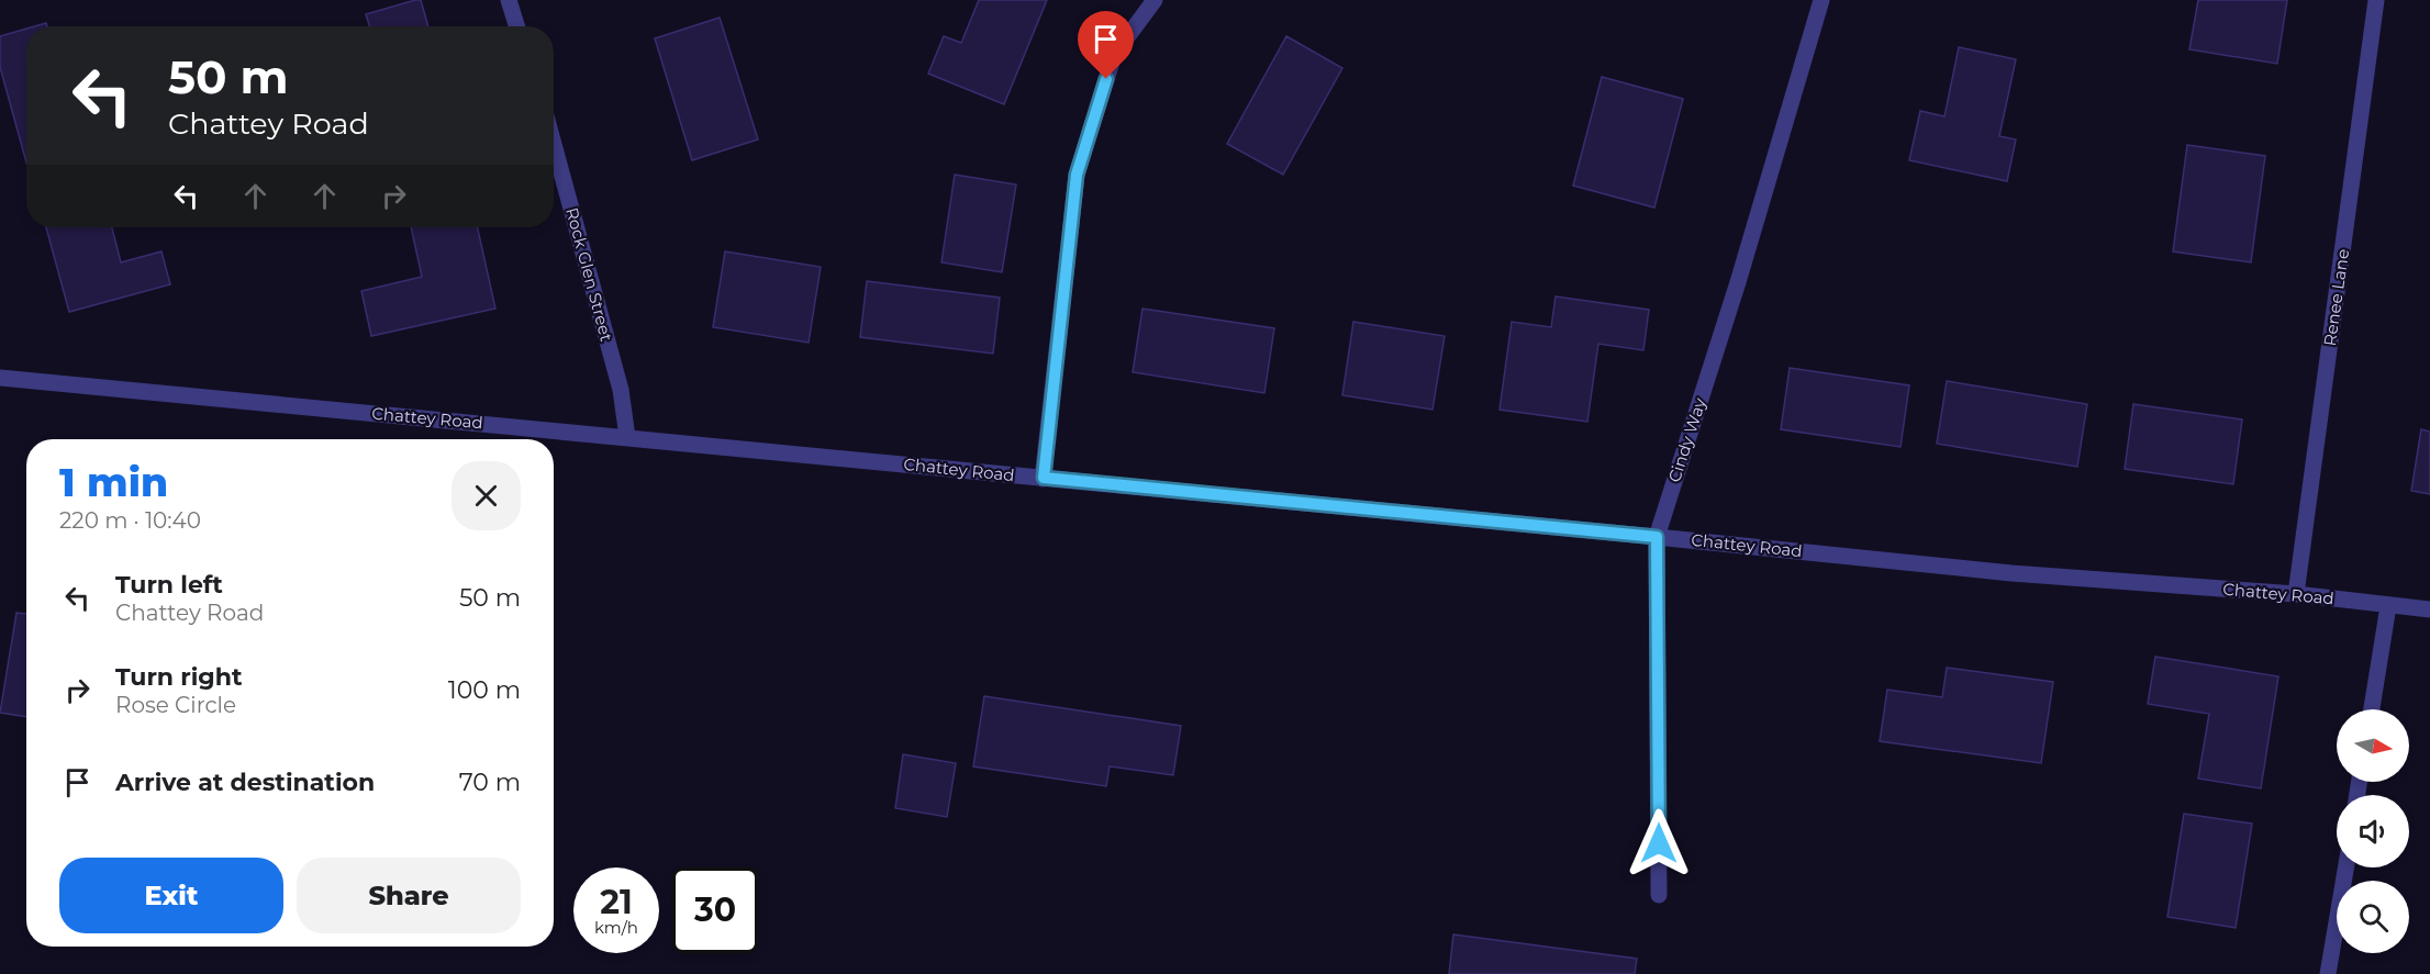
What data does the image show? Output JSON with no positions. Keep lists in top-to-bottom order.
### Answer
{
  "streets": {
    "street": [
      "Rock Glen Street",
      "Renee Lane",
      "Chattey Road",
      "Cindy Way"
    ]
  },
  "crossings": [
    ["Rock Glen Street", "Chattey Road"],
    ["Renee Lane", "Chattey Road"],
    ["Chattey Road", "Cindy Way"]
  ],
  "north": "right",
  "page": {
    "turn": ["50 m", "Chattey Road"],
    "heading": ["1 min", "220 m · 10:40"],
    "list": [
      {
        "name": "Turn left",
        "note": "Chattey Road",
        "value": "50 m"
      },
      {
        "name": "Turn right",
        "note": "Rose Circle",
        "value": "100 m"
      },
      {
        "name": "Arrive at destination",
        "value": "70 m"
      }
    ],
    "buttons": ["Exit", "Share"],
    "speed": "21 km/h",
    "limit": "30"
  }
}
